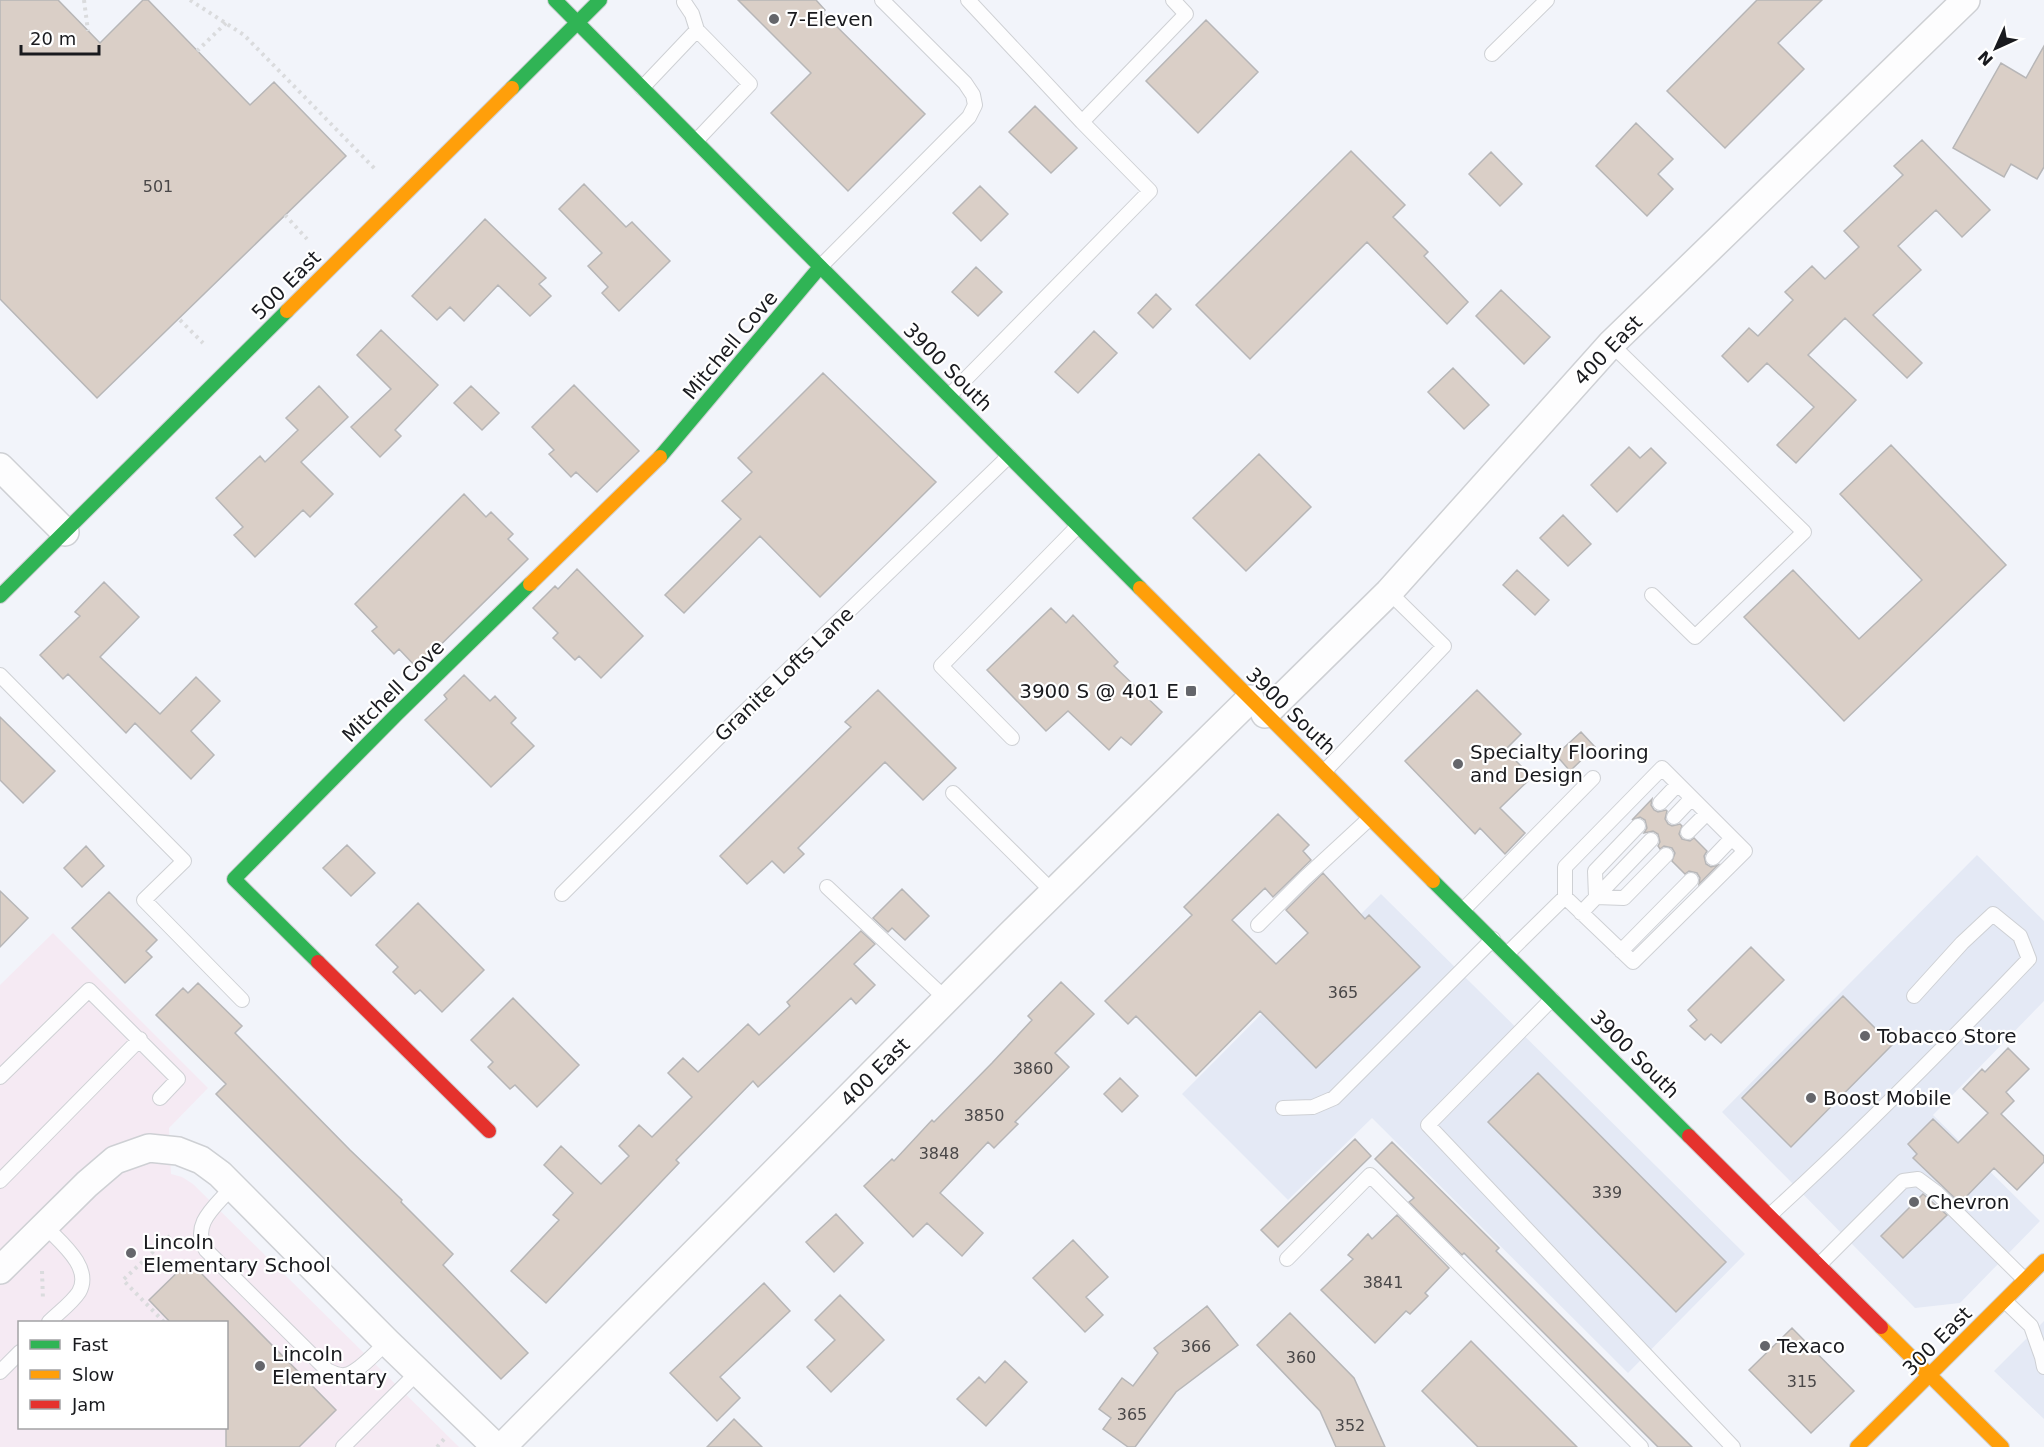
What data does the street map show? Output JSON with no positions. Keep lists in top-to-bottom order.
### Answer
{
  "streets": {
    "street": [
      "500 East",
      "Mitchell Cove",
      "400 East",
      "3900 South",
      "300 East"
    ],
    "lane": ["Granite Lofts Lane"]
  },
  "crossings": [
    ["500 East", "3900 South"],
    ["Mitchell Cove", "3900 South"],
    ["400 East", "3900 South"],
    ["3900 South", "Granite Lofts Lane"],
    ["3900 South", "300 East"]
  ],
  "places": {
    "other": [
      "7-Eleven",
      "Specialty Flooring and Design",
      "Tobacco Store",
      "Boost Mobile",
      "Chevron",
      "Lincoln Elementary School",
      "Texaco",
      "Lincoln Elementary"
    ],
    "transit": ["3900 S @ 401 E"]
  },
  "house_numbers": [
    "501",
    "365",
    "3860",
    "3850",
    "3848",
    "339",
    "3841",
    "366",
    "360",
    "315",
    "365",
    "352"
  ],
  "legend": ["Fast", "Slow", "Jam"],
  "scale_bar": "20 m",
  "north": "bottom left"
}
